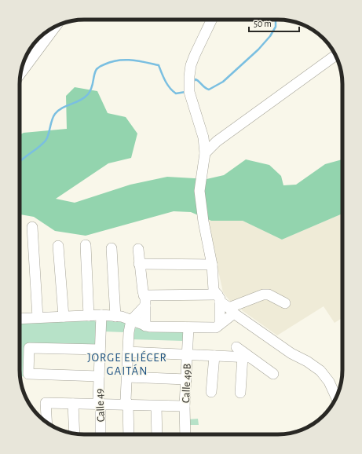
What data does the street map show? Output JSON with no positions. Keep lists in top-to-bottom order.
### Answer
{
  "streets": {
    "street": ["Calle 49B", "Calle 49"]
  },
  "districts": ["JORGE ELIÉCER GAITÁN"],
  "scale_bar": "50 m"
}
